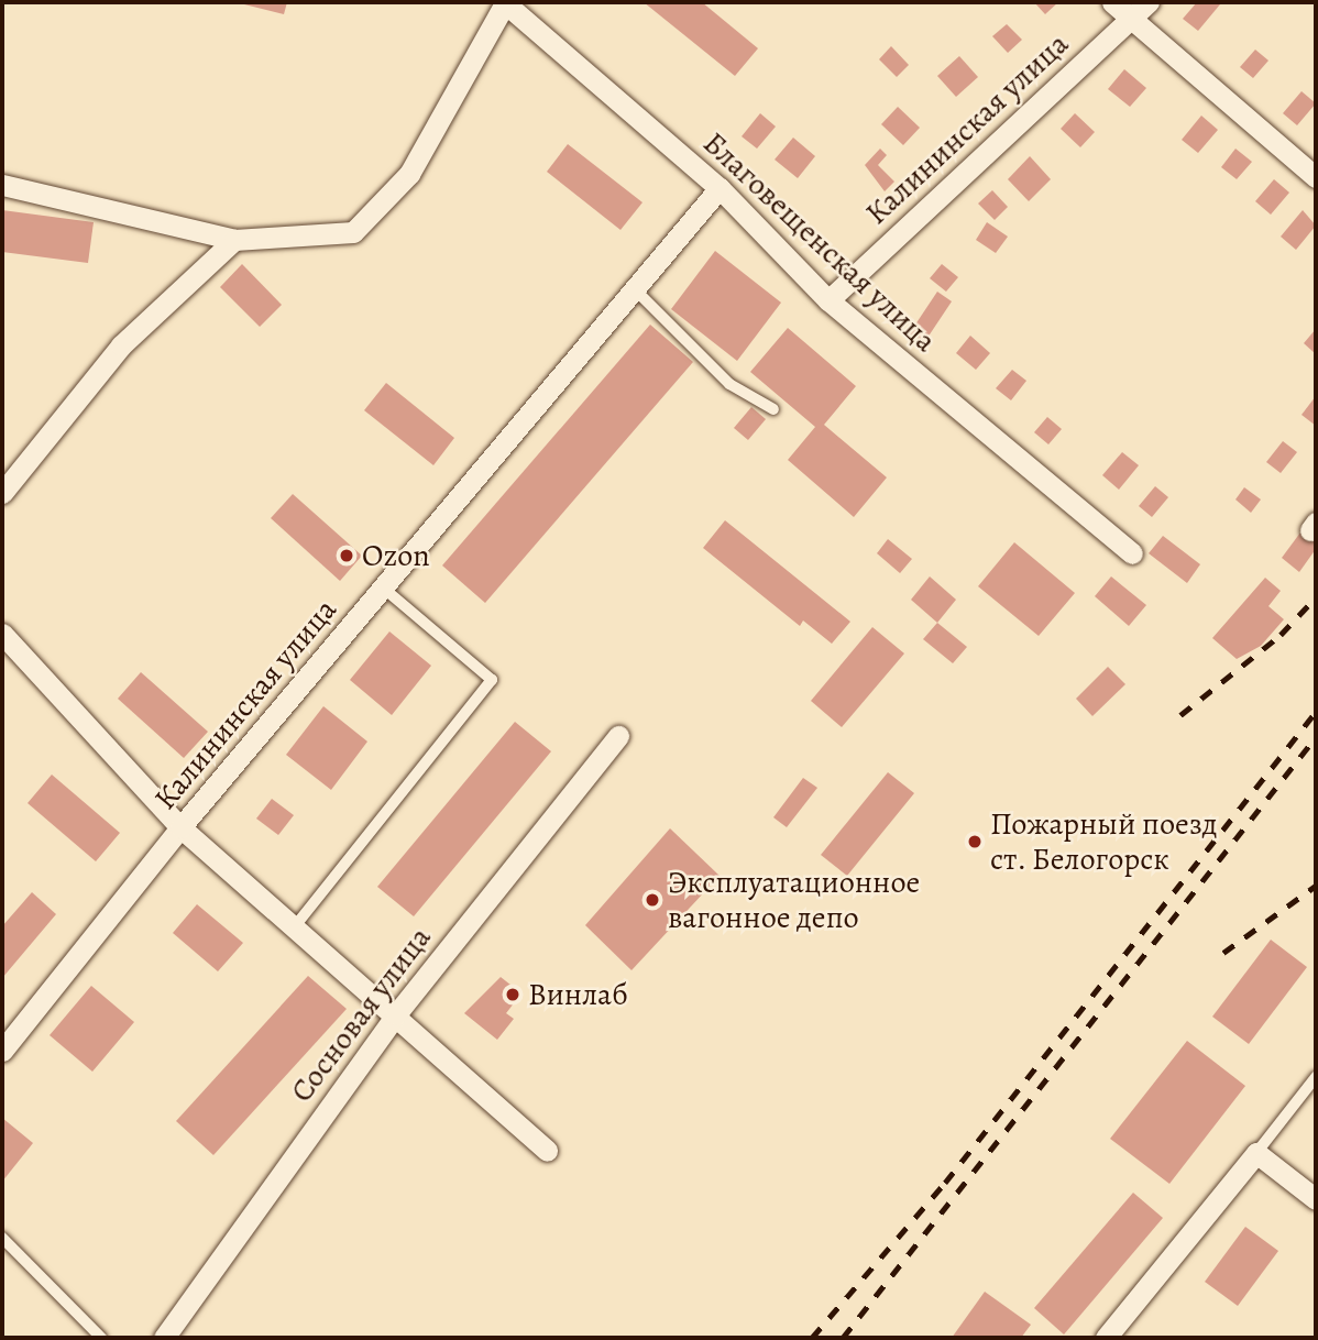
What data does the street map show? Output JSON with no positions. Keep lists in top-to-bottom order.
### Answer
{
  "streets": {
    "street": ["Калининская улица", "Благовещенская улица", "Сосновая улица"]
  },
  "crossings": [
    ["Калининская улица", "Благовещенская улица"]
  ],
  "places": [
    "Ozon",
    "Пожарный поезд ст. Белогорск",
    "Эксплуатационное вагонное депо",
    "Винлаб"
  ]
}
